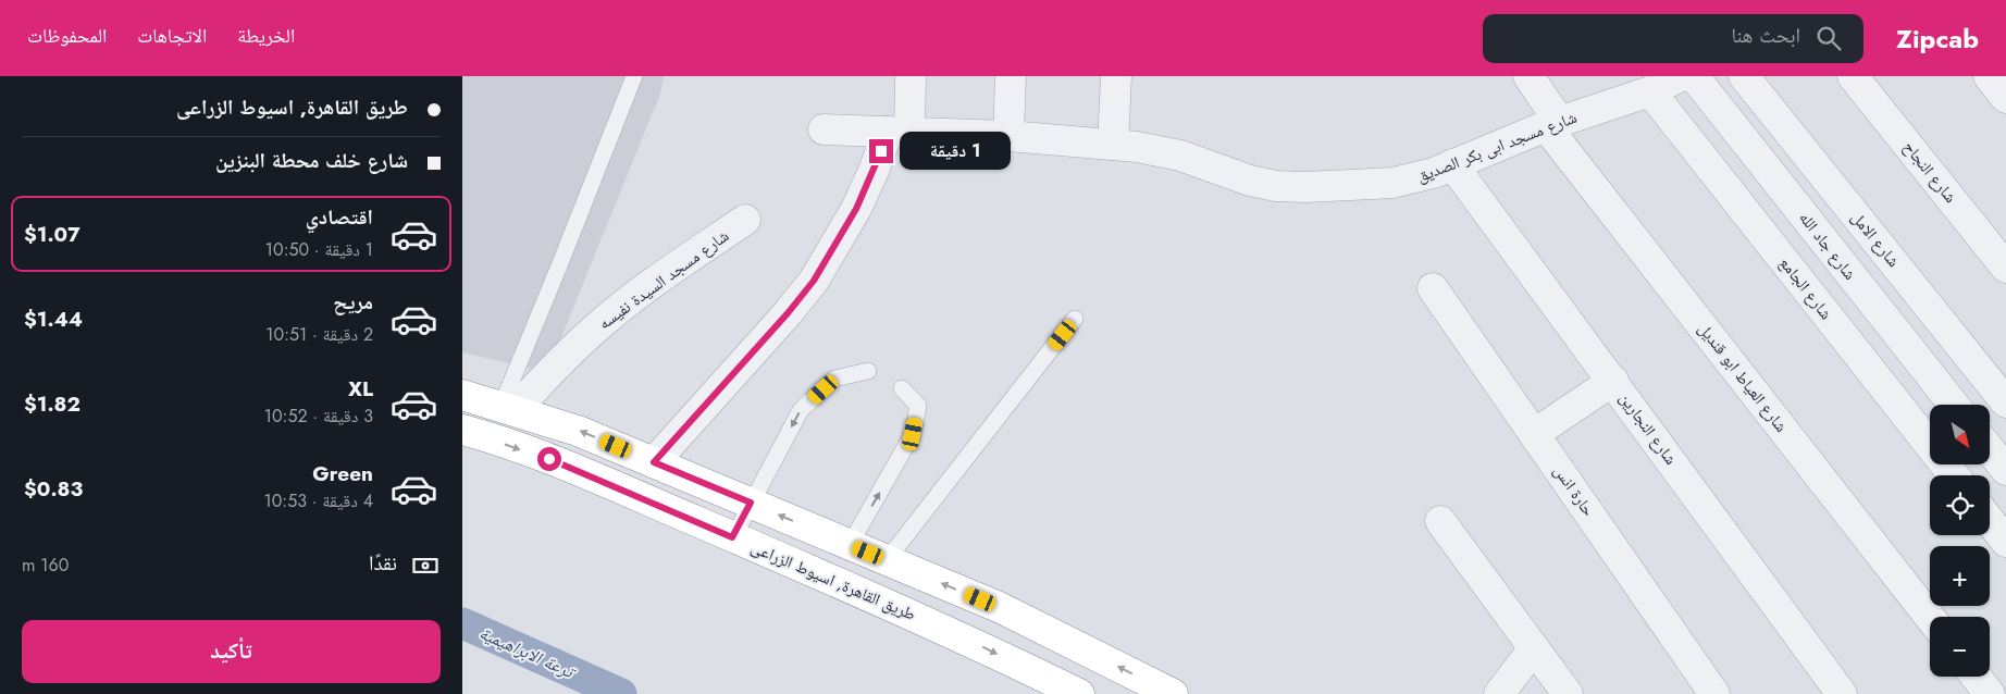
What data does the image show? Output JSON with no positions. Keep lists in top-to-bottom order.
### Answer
{
  "streets": {
    "highway": ["طريق القاهرة, اسيوط الزراعى"],
    "street": [
      "شارع مسجد ابى بكر الصديق",
      "شارع النجاح",
      "شارع الامل",
      "شارع جاد الله",
      "شارع مسجد السيدة نفيسه",
      "شارع الجامع",
      "شارع العياط ابو قنديل",
      "شارع النجارين",
      "حارة انس"
    ]
  },
  "crossings": [
    ["شارع مسجد ابى بكر الصديق", "شارع جاد الله"],
    ["شارع مسجد ابى بكر الصديق", "شارع الجامع"],
    ["شارع مسجد ابى بكر الصديق", "شارع العياط ابو قنديل"],
    ["شارع مسجد ابى بكر الصديق", "شارع النجارين"],
    ["شارع جاد الله", "شارع الجامع"]
  ],
  "water": ["ترعة الابراهيمية"],
  "north": "bottom right",
  "page": {
    "header": "Zipcab",
    "search": "ابحث هنا",
    "nav": ["الخريطة", "الاتجاهات", "المحفوظات"],
    "banner": ["طريق القاهرة, اسيوط الزراعى", "شارع خلف محطة البنزين"],
    "bubble": "1 دقيقة",
    "list": [
      {
        "name": "اقتصادي",
        "note": "1 دقيقة · 10:50",
        "value": "$1.07"
      },
      {
        "name": "مريح",
        "note": "2 دقيقة · 10:51",
        "value": "$1.44"
      },
      {
        "name": "XL",
        "note": "3 دقيقة · 10:52",
        "value": "$1.82"
      },
      {
        "name": "Green",
        "note": "4 دقيقة · 10:53",
        "value": "$0.83"
      }
    ],
    "map_buttons": ["+", "−"],
    "pay": ["نقدًا", "160 m"],
    "buttons": "تأكيد"
  }
}
